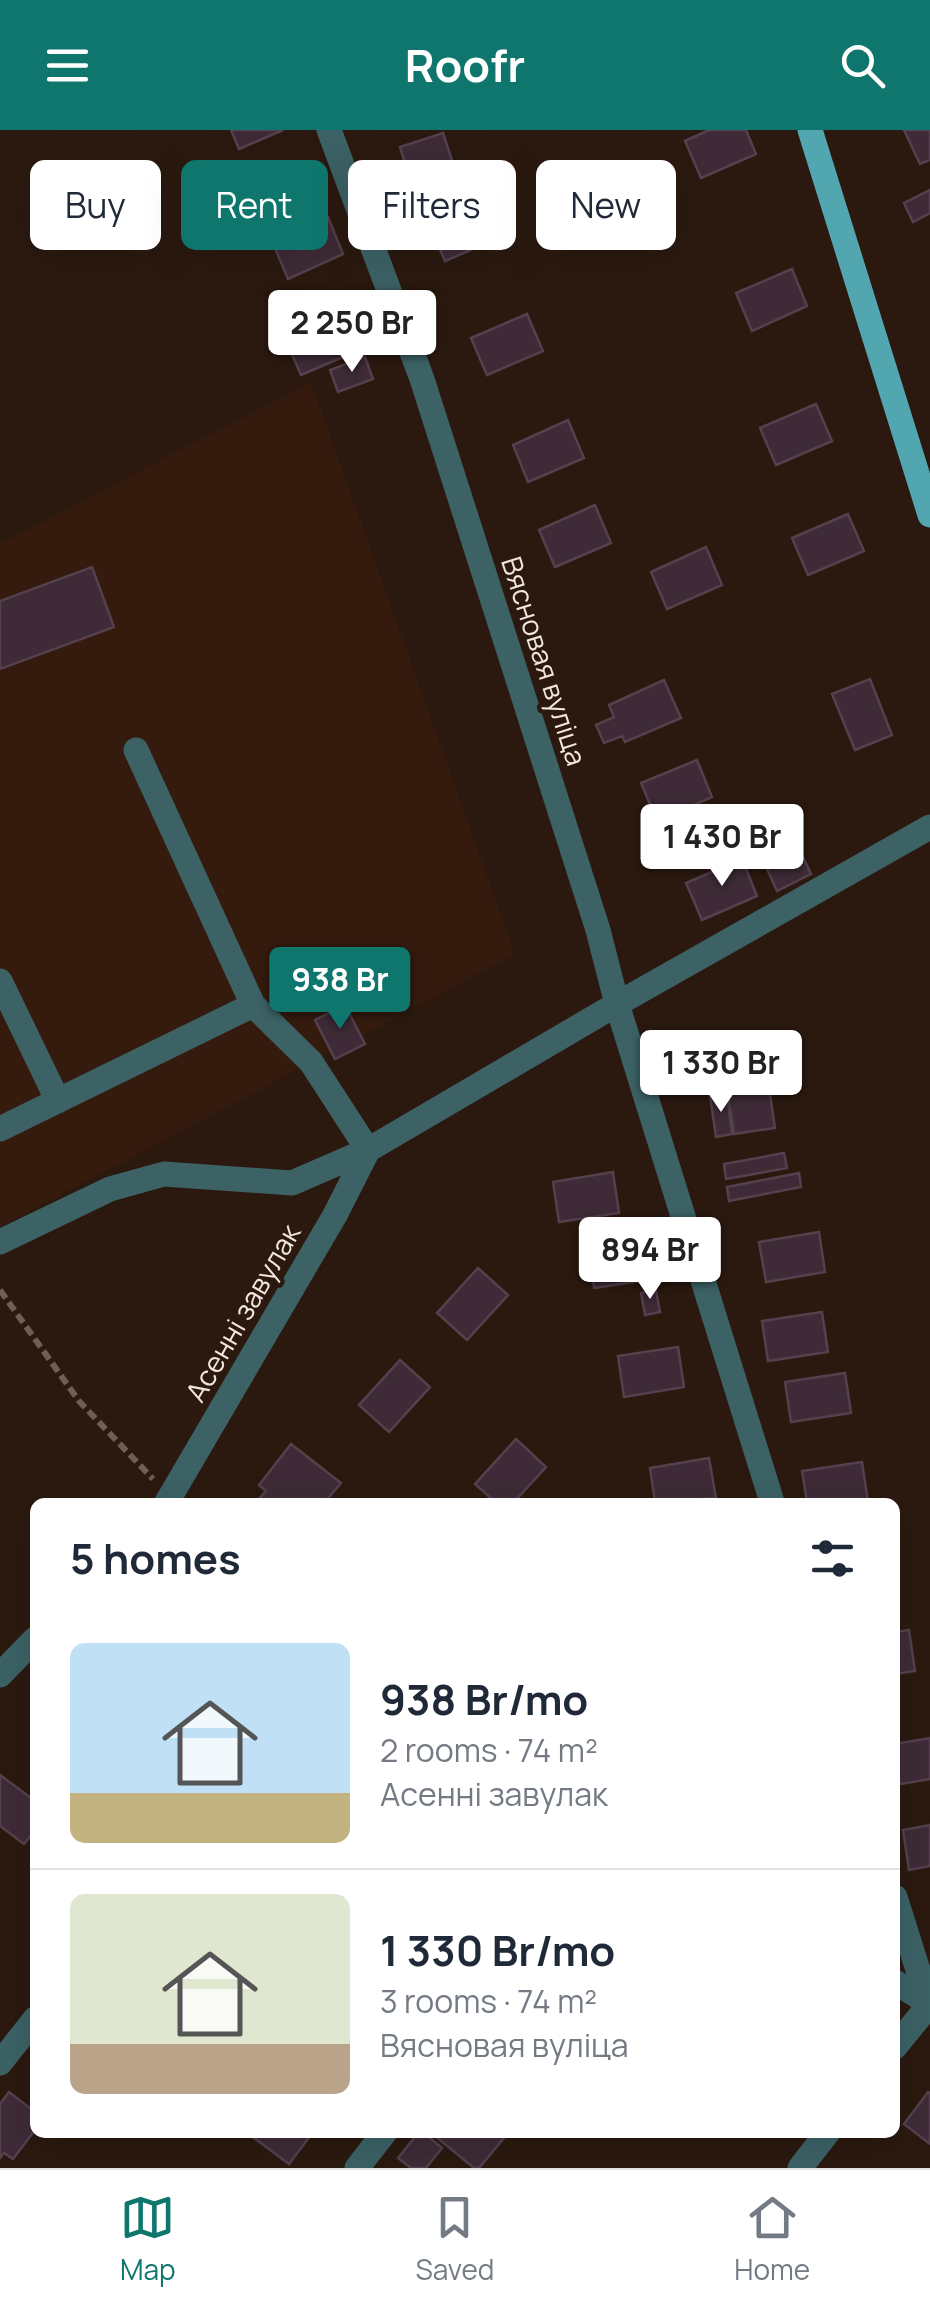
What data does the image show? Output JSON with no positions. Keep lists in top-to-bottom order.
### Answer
{
  "streets": {
    "street": ["Вясновая вуліца", "Асенні завулак"]
  },
  "page": {
    "header": "Roofr",
    "chip": [
      "Buy",
      "Rent",
      "Filters",
      "New"
    ],
    "price": [
      "2 250 Br",
      "1 430 Br",
      "938 Br",
      "1 330 Br",
      "894 Br"
    ],
    "heading": "5 homes",
    "list": [
      {
        "name": "938 Br/mo",
        "note": "2 rooms · 74 m² · Асенні завулак"
      },
      {
        "name": "1 330 Br/mo",
        "note": "3 rooms · 74 m² · Вясновая вуліца"
      }
    ],
    "tabs": ["Map", "Saved", "Home"]
  }
}
